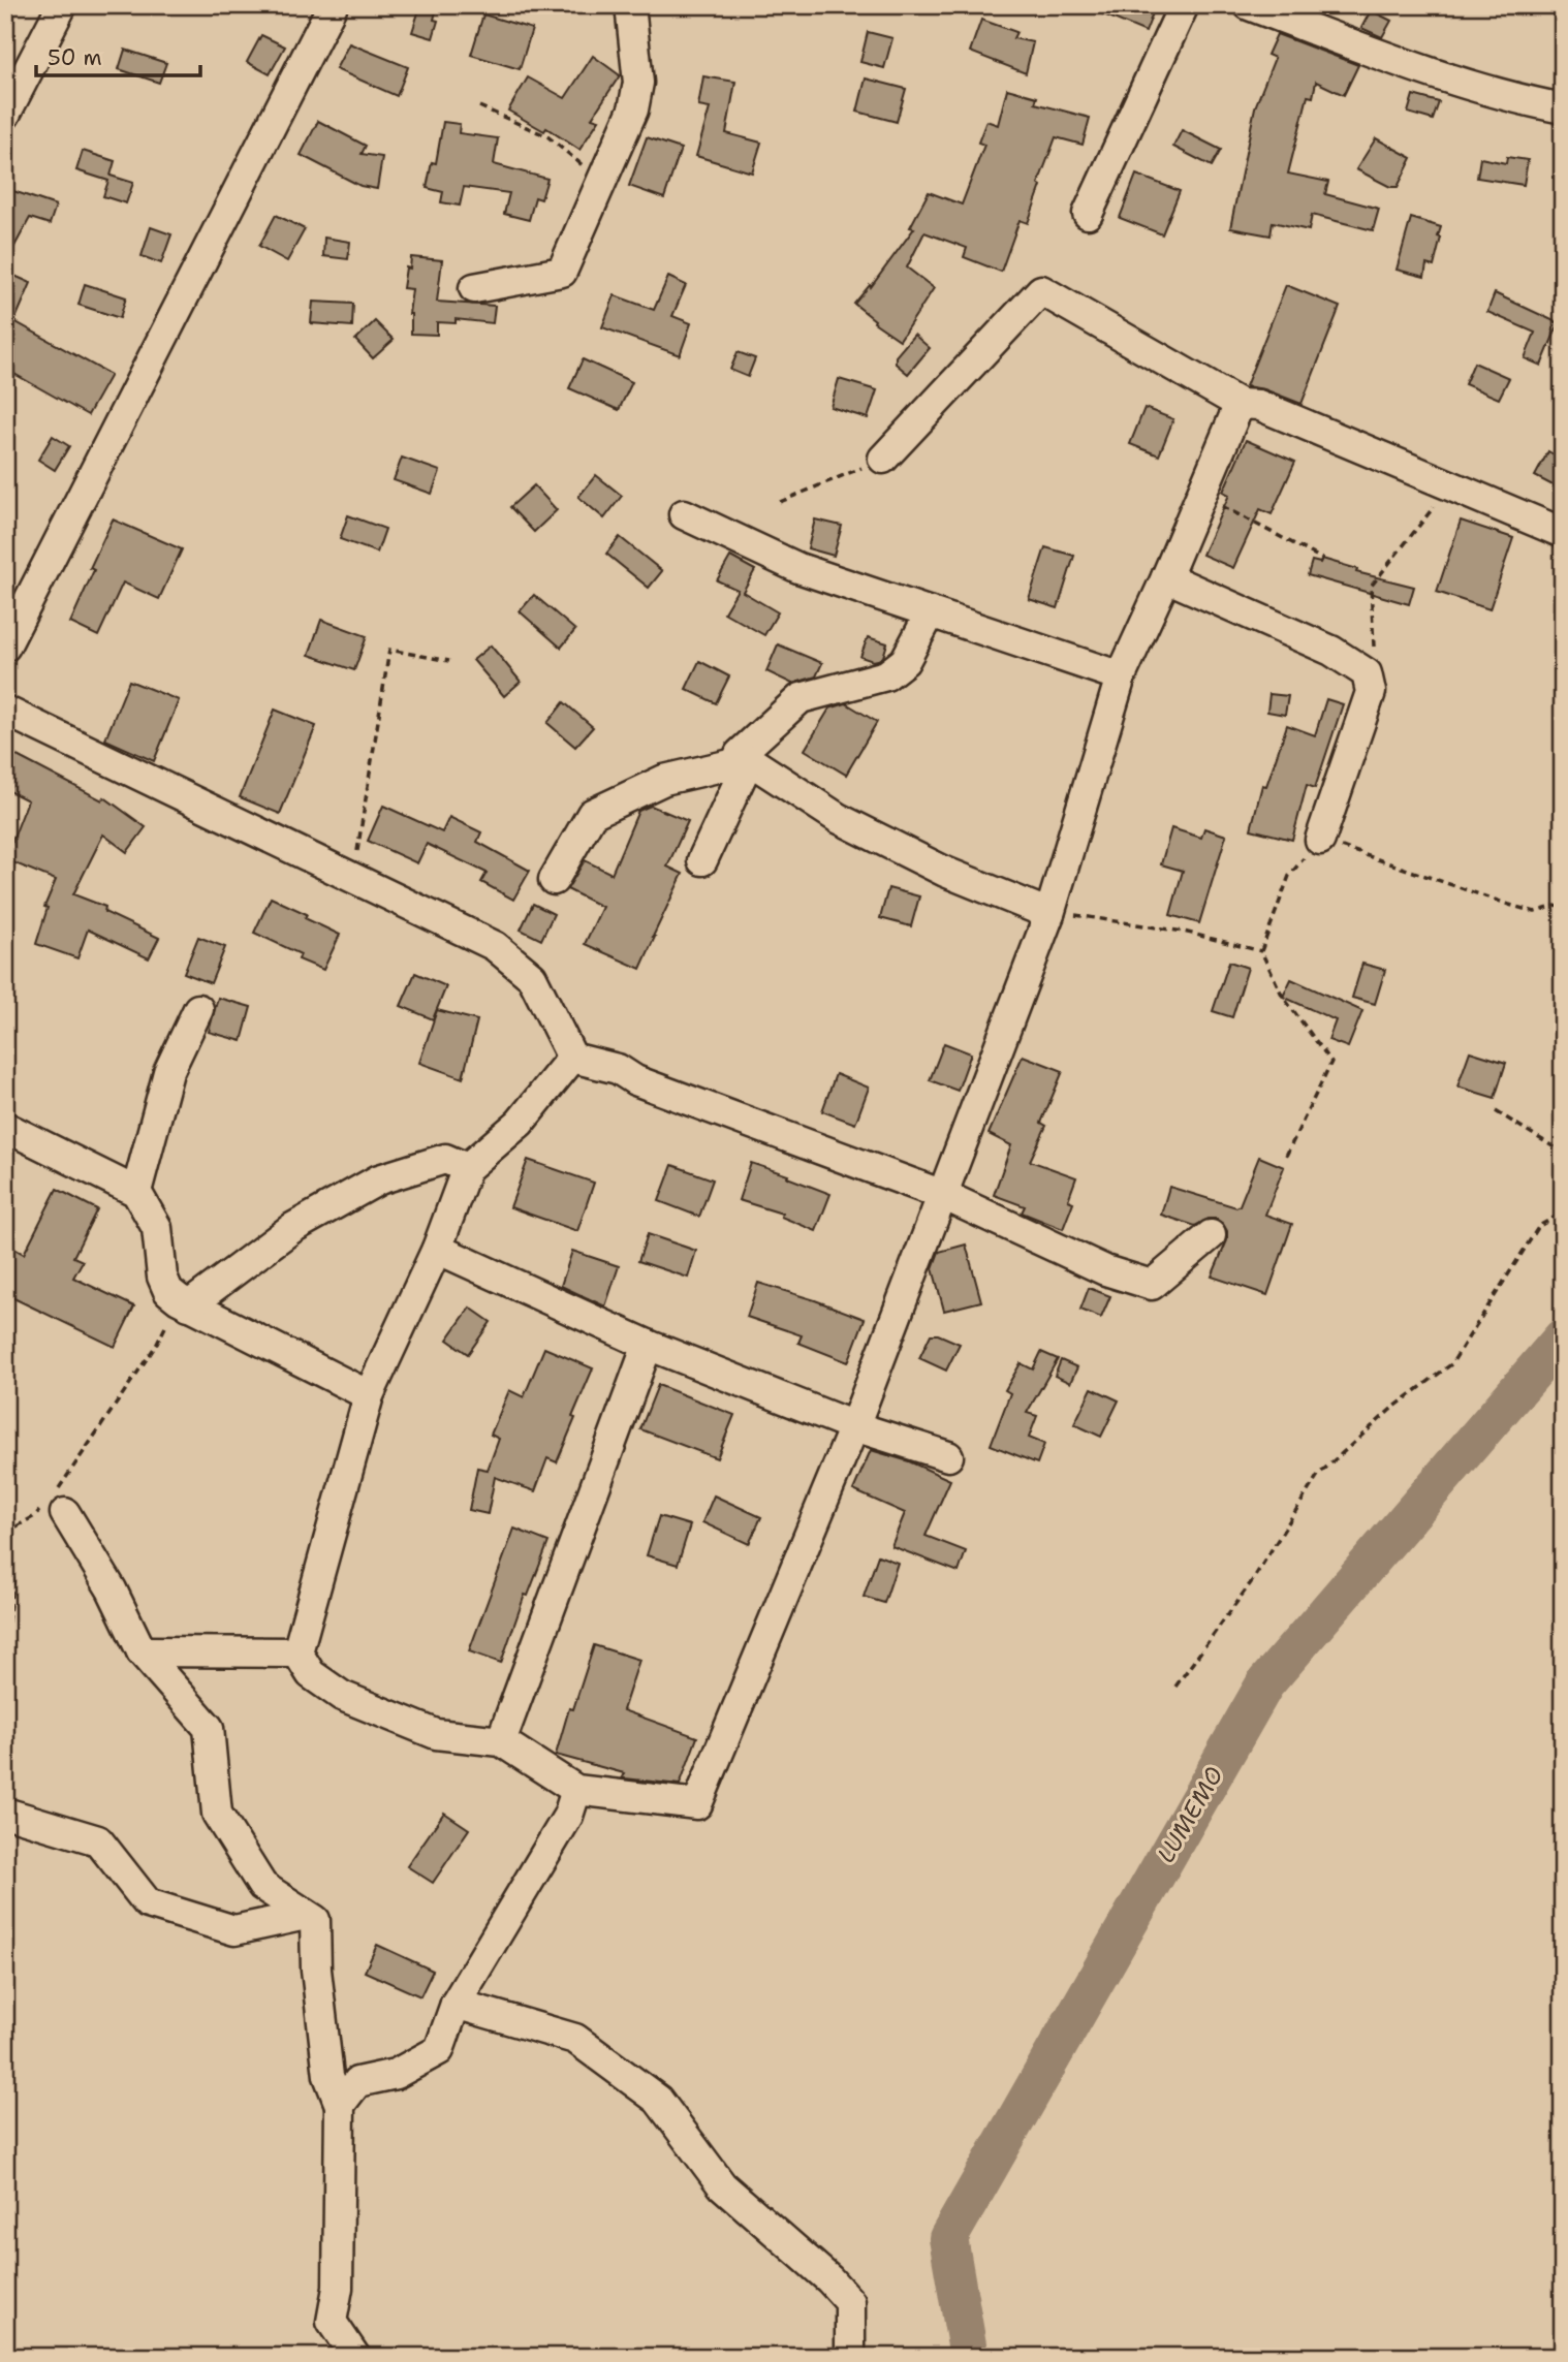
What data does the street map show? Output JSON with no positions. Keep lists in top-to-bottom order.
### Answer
{
  "water": ["LUMEMO"],
  "scale_bar": "50 m"
}
